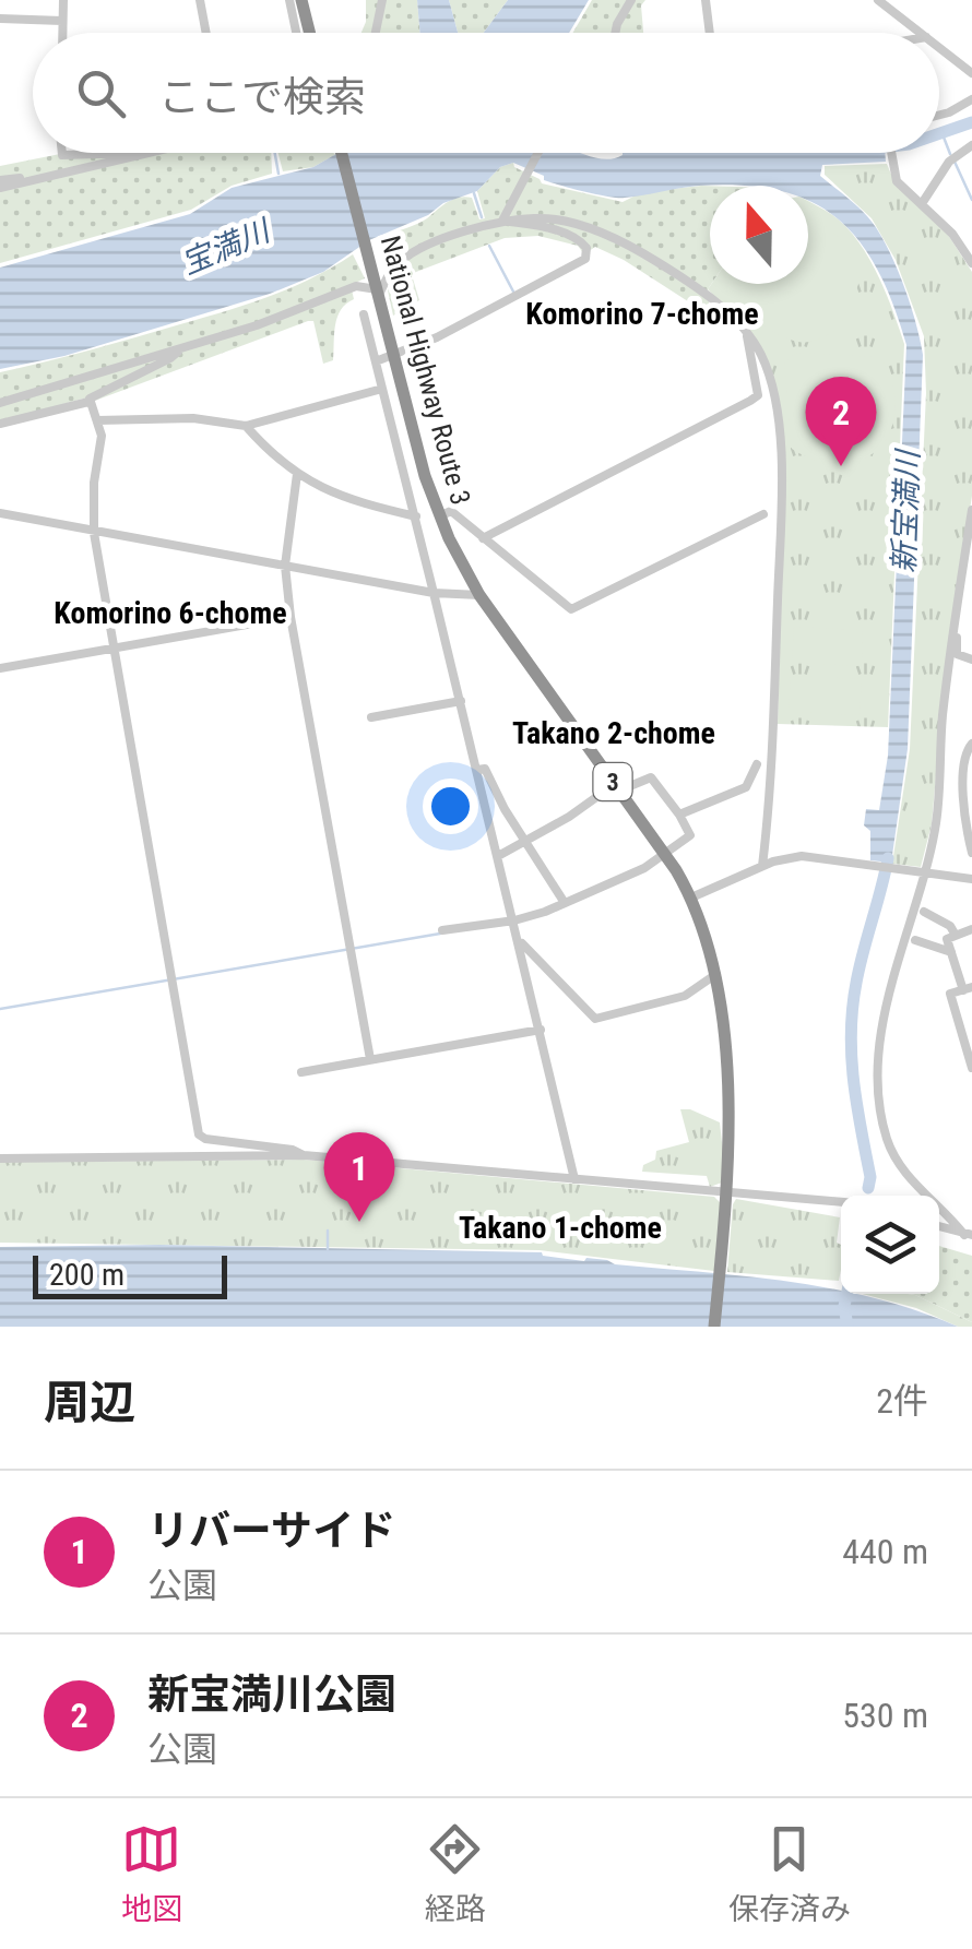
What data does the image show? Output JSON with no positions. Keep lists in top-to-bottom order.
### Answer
{
  "streets": {
    "highway": ["National Highway Route 3", "3"]
  },
  "districts": [
    "Komorino 7-chome",
    "Komorino 6-chome",
    "Takano 2-chome",
    "Takano 1-chome"
  ],
  "water": ["宝満川", "新宝満川"],
  "scale_bar": "200 m",
  "north": "top",
  "page": {
    "search": "ここで検索",
    "pins": ["2", "1"],
    "scale": "200 m",
    "heading": ["周辺", "2件"],
    "list": [
      {
        "mark": "1",
        "name": "リバーサイド",
        "note": "公園",
        "value": "440 m"
      },
      {
        "mark": "2",
        "name": "新宝満川公園",
        "note": "公園",
        "value": "530 m"
      }
    ],
    "nav": ["地図", "経路", "保存済み"]
  }
}
